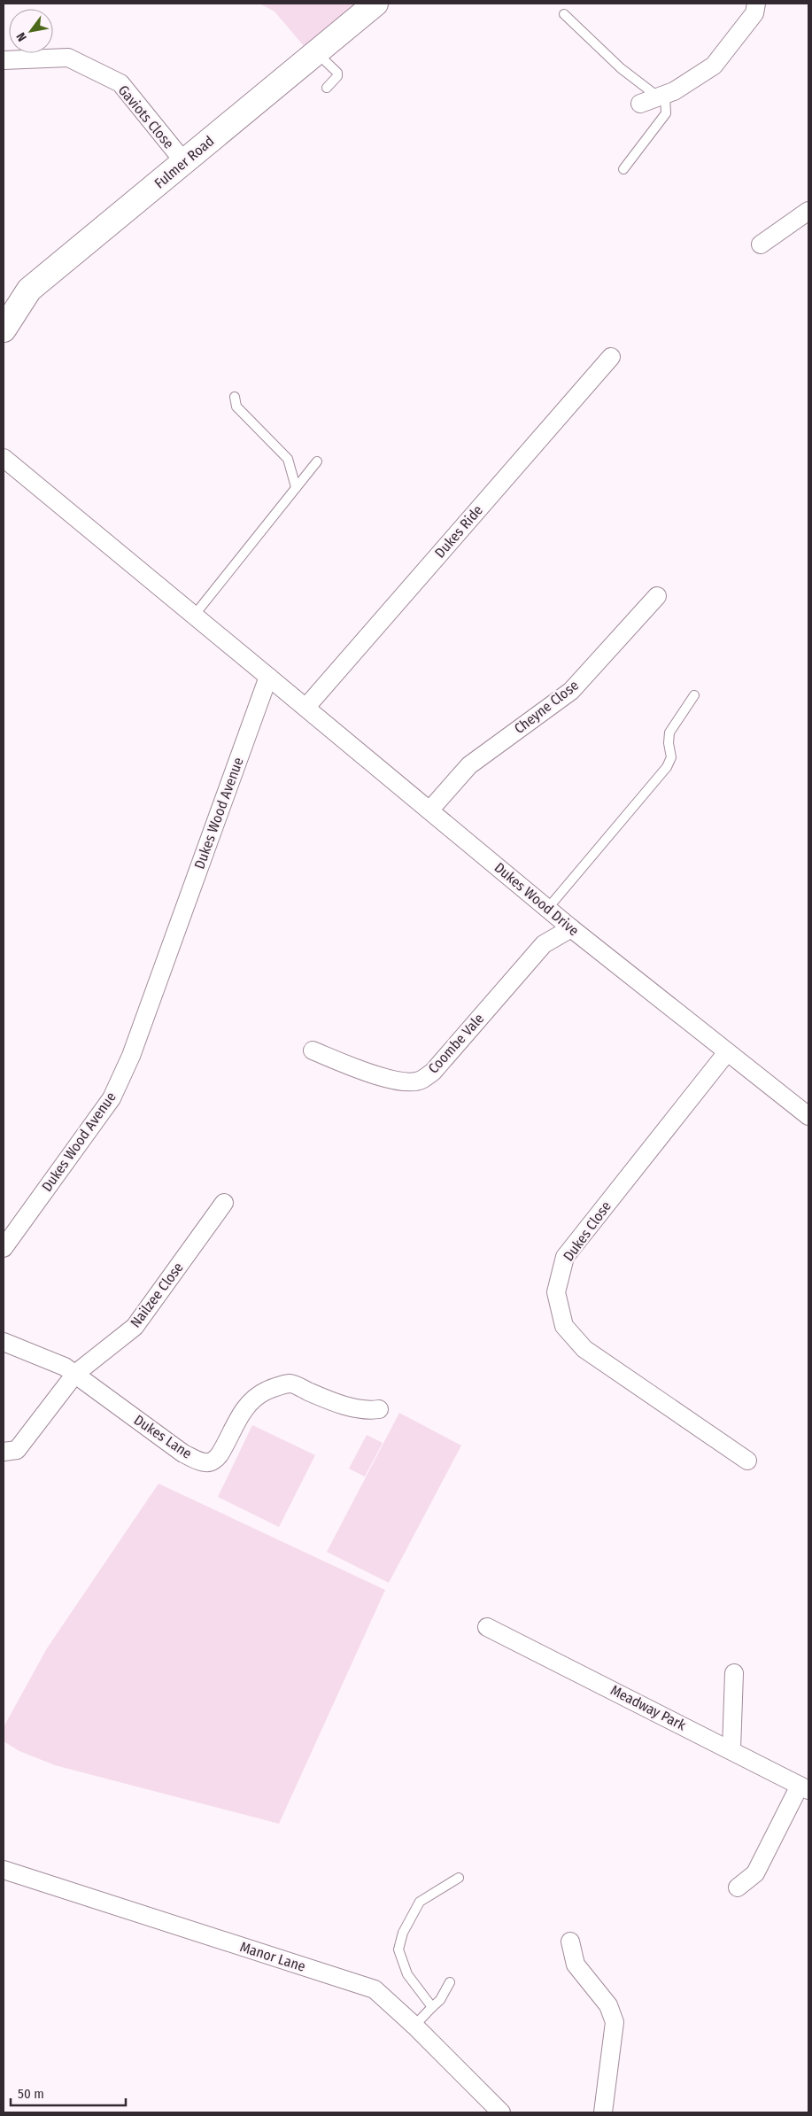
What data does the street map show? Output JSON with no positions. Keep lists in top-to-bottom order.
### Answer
{
  "streets": {
    "street": [
      "Gaviots Close",
      "Fulmer Road",
      "Dukes Ride",
      "Cheyne Close",
      "Dukes Wood Avenue",
      "Dukes Wood Drive",
      "Coombe Vale",
      "Dukes Close",
      "Nailzee Close",
      "Dukes Lane",
      "Meadway Park",
      "Manor Lane"
    ]
  },
  "crossings": [
    ["Gaviots Close", "Fulmer Road"],
    ["Dukes Ride", "Dukes Wood Drive"],
    ["Cheyne Close", "Dukes Wood Drive"],
    ["Dukes Wood Avenue", "Dukes Wood Drive"],
    ["Dukes Wood Drive", "Coombe Vale"],
    ["Dukes Wood Drive", "Dukes Close"],
    ["Nailzee Close", "Dukes Lane"]
  ],
  "scale_bar": "50 m",
  "north": "bottom left"
}
